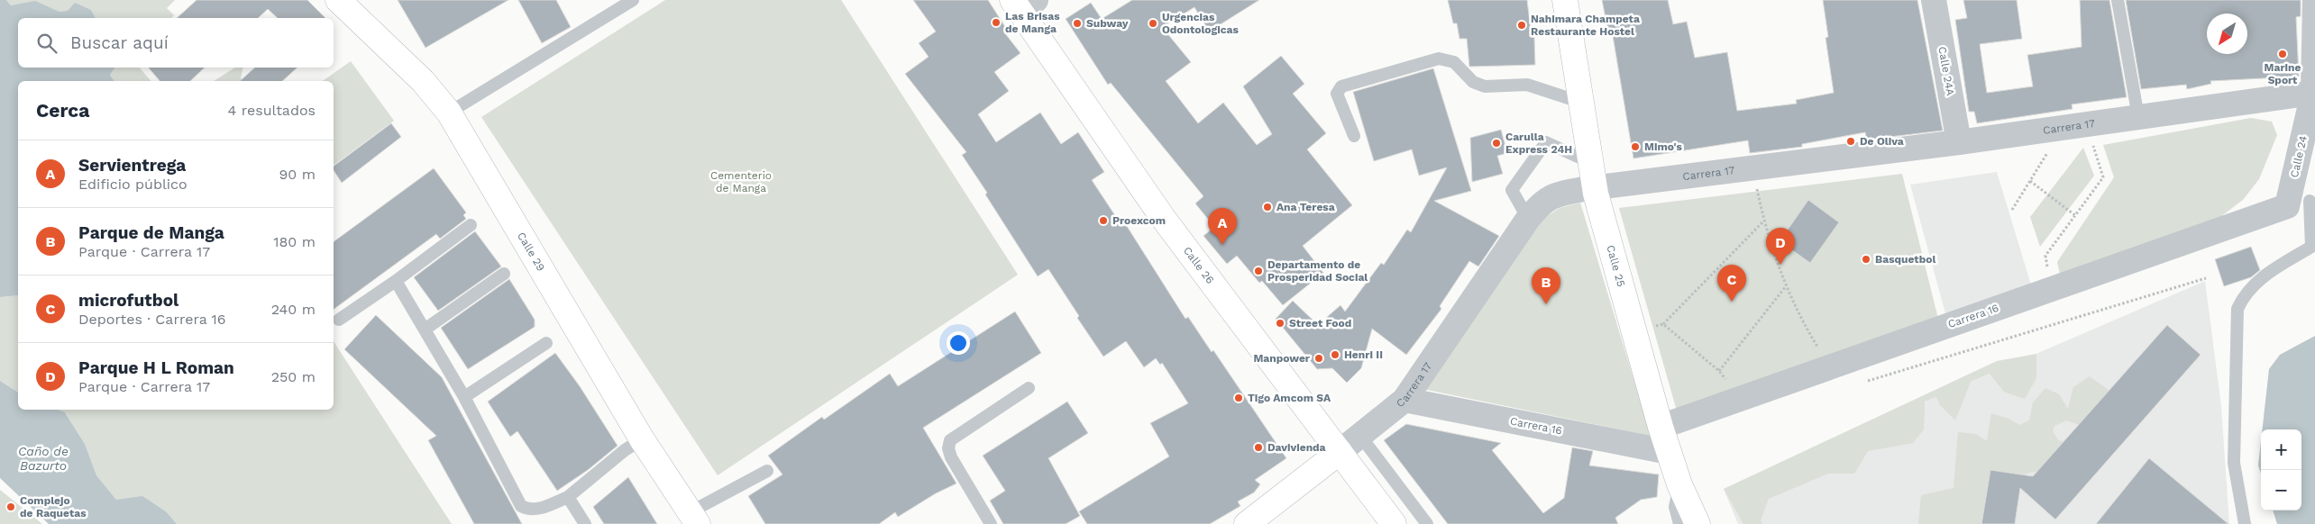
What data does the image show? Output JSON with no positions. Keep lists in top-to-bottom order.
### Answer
{
  "streets": {
    "main road": [
      "Carrera 17",
      "Calle 29",
      "Calle 26",
      "Calle 25"
    ],
    "street": ["Calle 24A", "Calle 24", "Carrera 16"]
  },
  "crossings": [
    ["Calle 24A", "Carrera 17"],
    ["Carrera 17", "Calle 24"],
    ["Carrera 17", "Calle 26"],
    ["Carrera 17", "Calle 25"],
    ["Carrera 17", "Carrera 16"],
    ["Calle 24", "Carrera 16"],
    ["Calle 25", "Carrera 16"]
  ],
  "water": ["Caño de Bazurto"],
  "parks": ["Cementerio de Manga"],
  "places": [
    "Las Brisas de Manga",
    "Subway",
    "Urgencias Odontologicas",
    "Nahimara Champeta Restaurante Hostel",
    "Marine Sport",
    "De Oliva",
    "Carulla Express 24H",
    "Mimo's",
    "Ana Teresa",
    "Proexcom",
    "Basquetbol",
    "Departamento de Prosperidad Social",
    "Street Food",
    "Henri II",
    "Manpower",
    "Tigo Amcom SA",
    "Davivienda",
    "Complejo de Raquetas"
  ],
  "north": "bottom left",
  "page": {
    "search": "Buscar aquí",
    "heading": ["Cerca", "4 resultados"],
    "list": [
      {
        "mark": "A",
        "name": "Servientrega",
        "note": "Edificio público",
        "value": "90 m"
      },
      {
        "mark": "B",
        "name": "Parque de Manga",
        "note": "Parque · Carrera 17",
        "value": "180 m"
      },
      {
        "mark": "C",
        "name": "microfutbol",
        "note": "Deportes · Carrera 16",
        "value": "240 m"
      },
      {
        "mark": "D",
        "name": "Parque H L Roman",
        "note": "Parque · Carrera 17",
        "value": "250 m"
      }
    ],
    "pins": [
      "A",
      "D",
      "C",
      "B"
    ],
    "map_buttons": ["+", "−"]
  }
}
